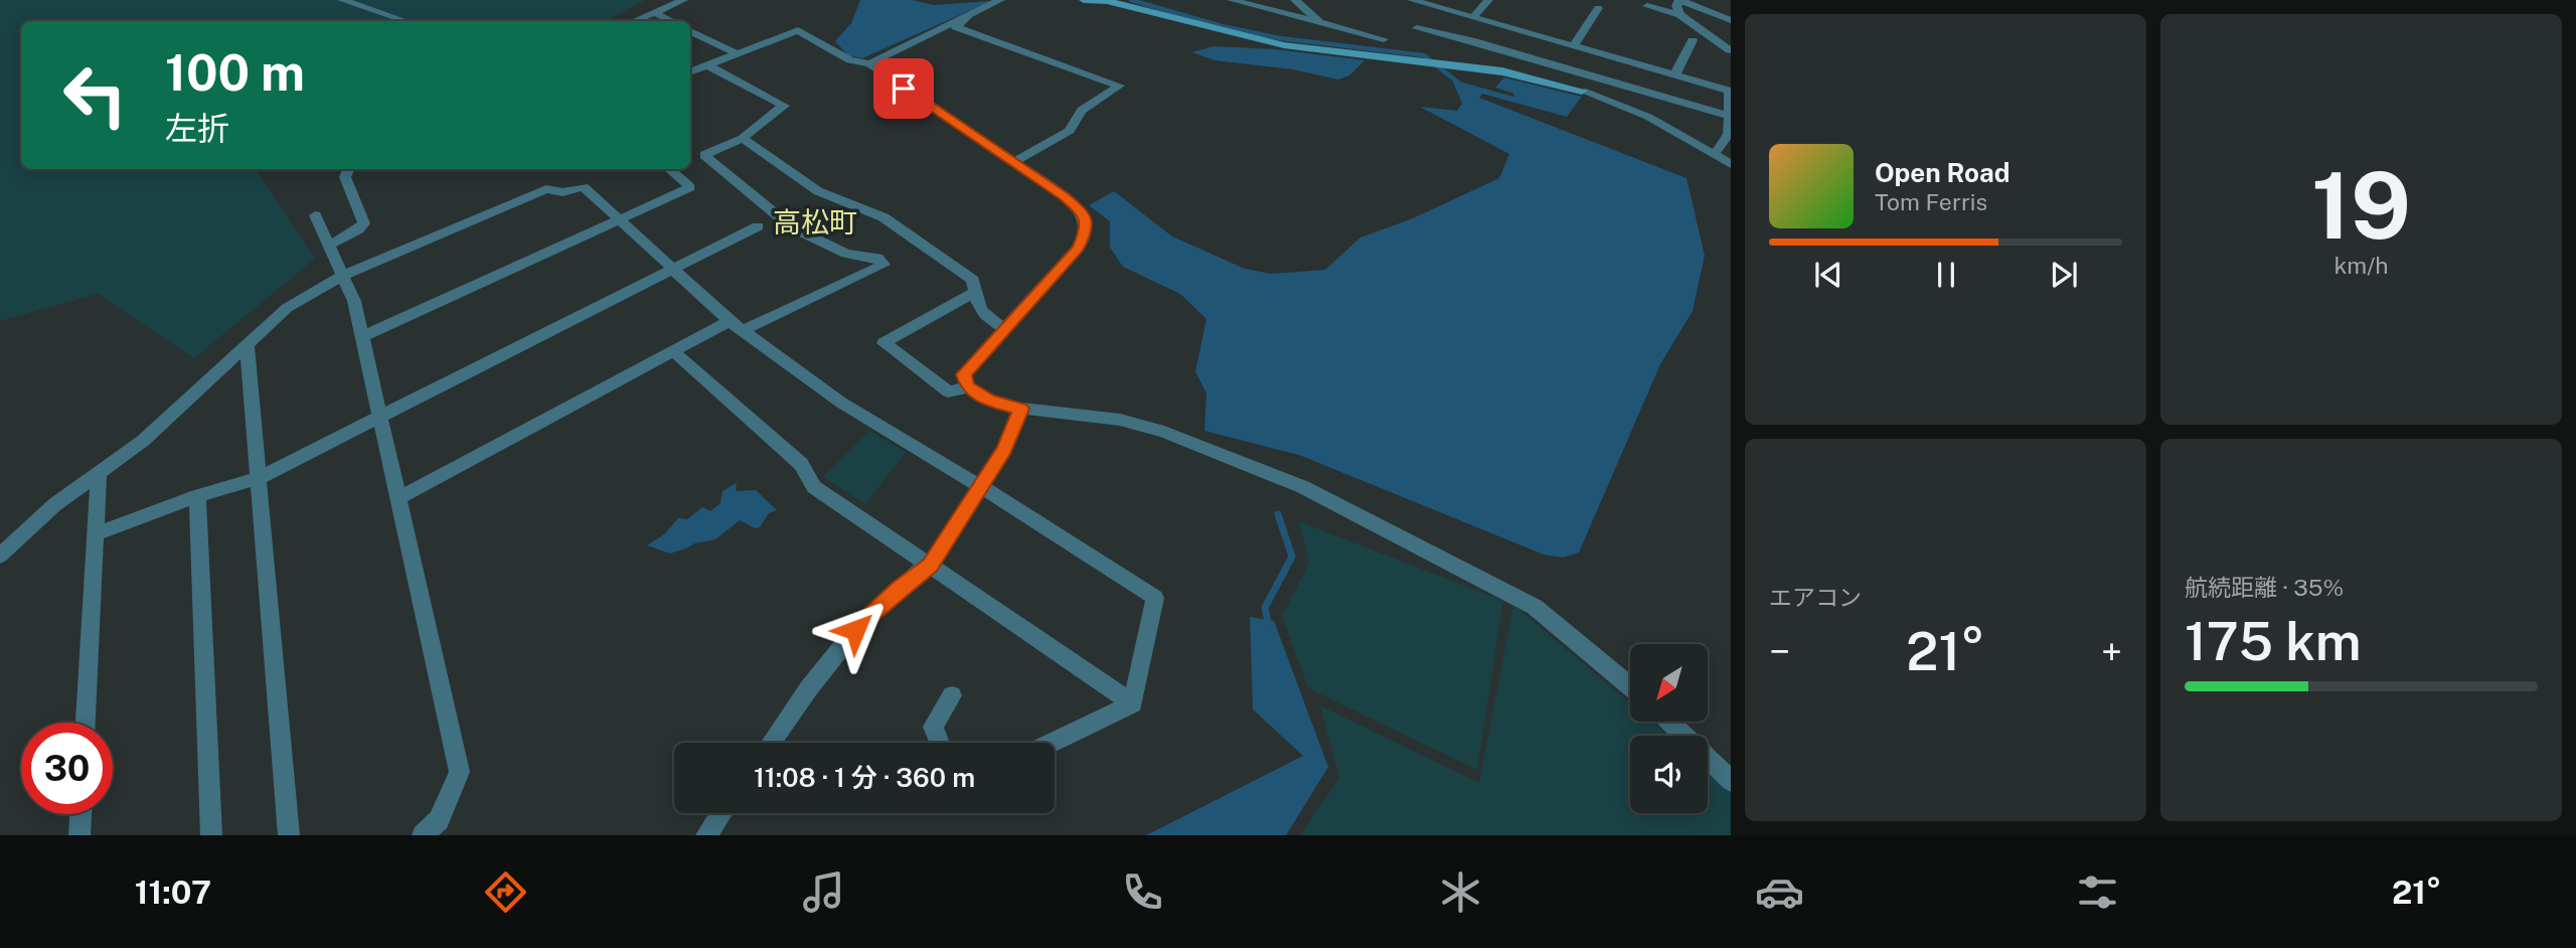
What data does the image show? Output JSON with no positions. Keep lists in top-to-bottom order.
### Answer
{
  "districts": ["高松町"],
  "north": "bottom left",
  "page": {
    "tile": [
      ["19", "km/h"],
      "エアコン",
      ["航続距離 · 35%", "175 km"]
    ],
    "turn": ["100 m", "左折"],
    "song": ["Open Road", "Tom Ferris"],
    "heat": ["−", "21°", "+"],
    "limit": "30",
    "trip": "11:08 · 1 分 · 360 m",
    "tabs": ["11:07", "21°"]
  }
}
